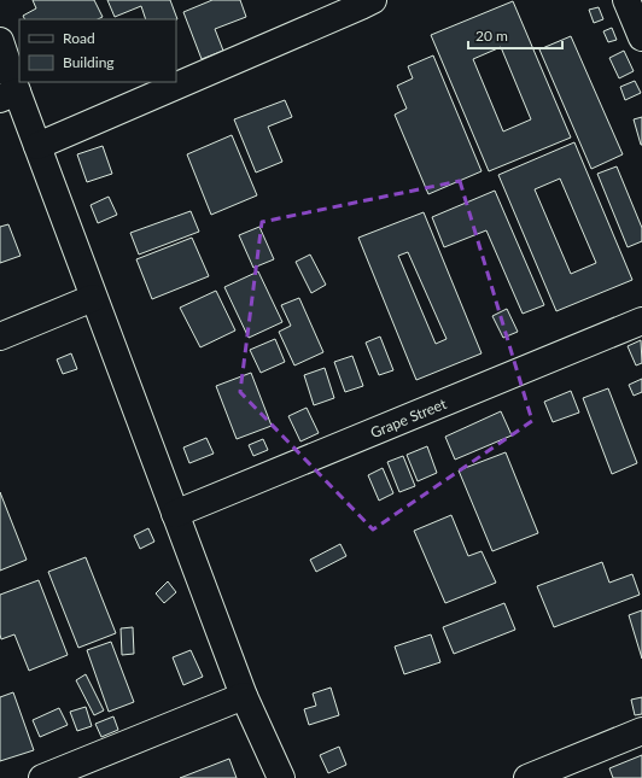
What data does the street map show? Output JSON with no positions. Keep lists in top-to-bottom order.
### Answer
{
  "streets": {
    "street": ["Grape Street"]
  },
  "legend": ["Road", "Building"],
  "scale_bar": "20 m"
}
